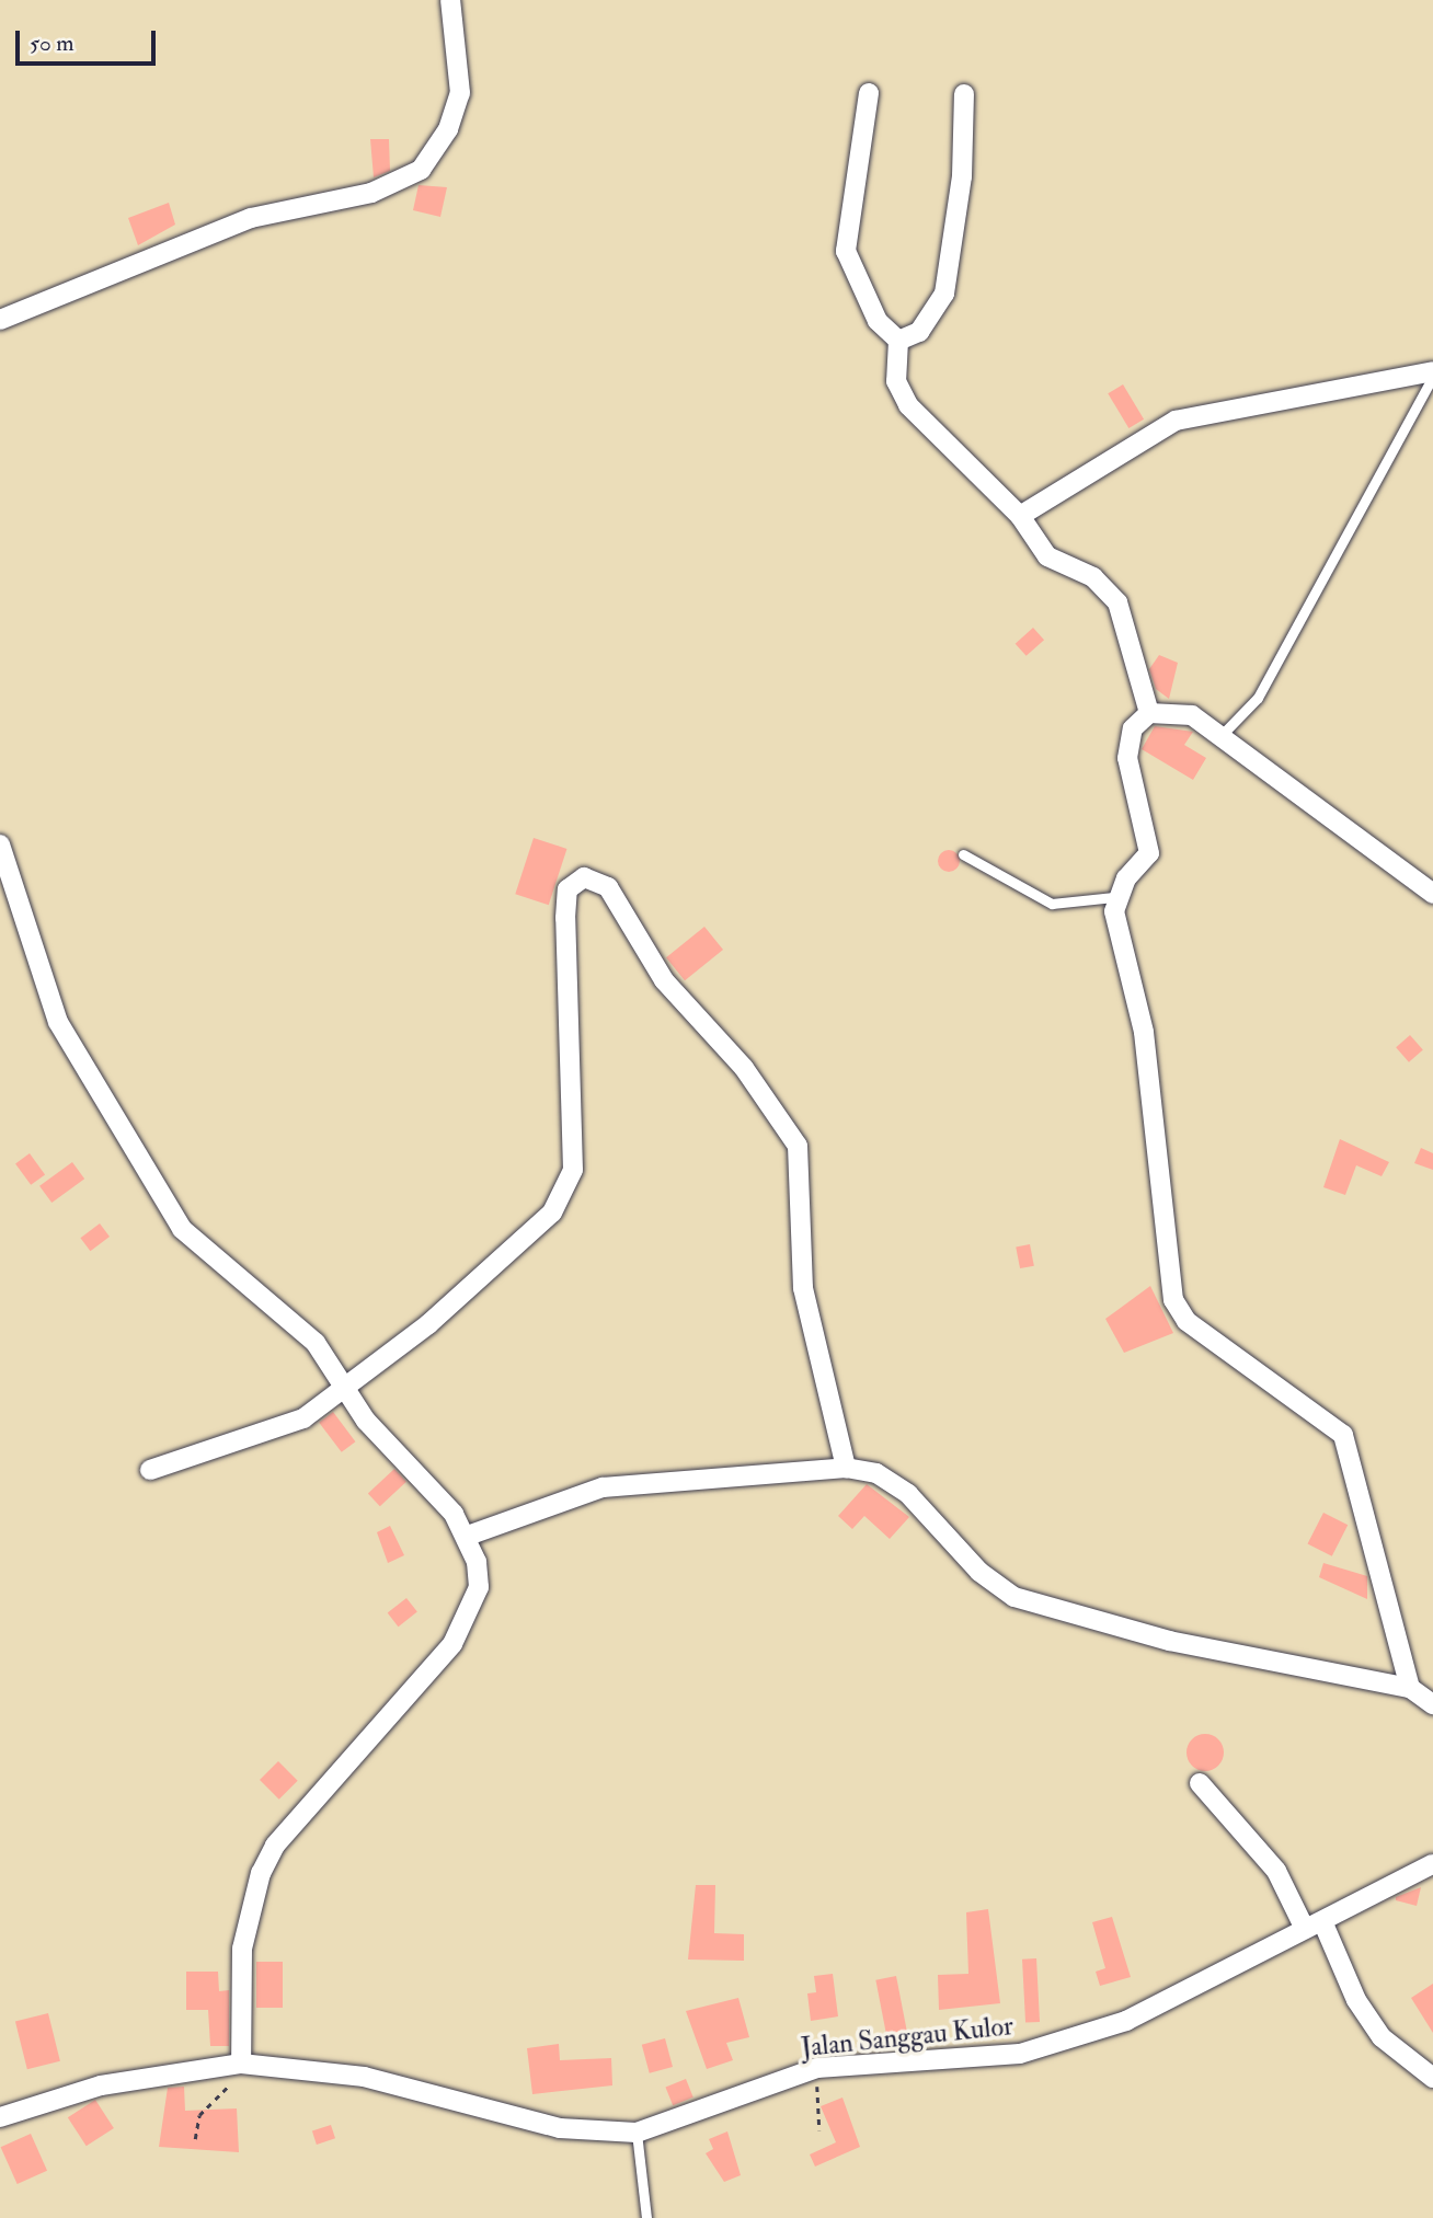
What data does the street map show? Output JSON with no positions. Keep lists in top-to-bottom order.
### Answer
{
  "streets": {
    "street": ["Jalan Sanggau Kulor"]
  },
  "scale_bar": "50 m"
}
